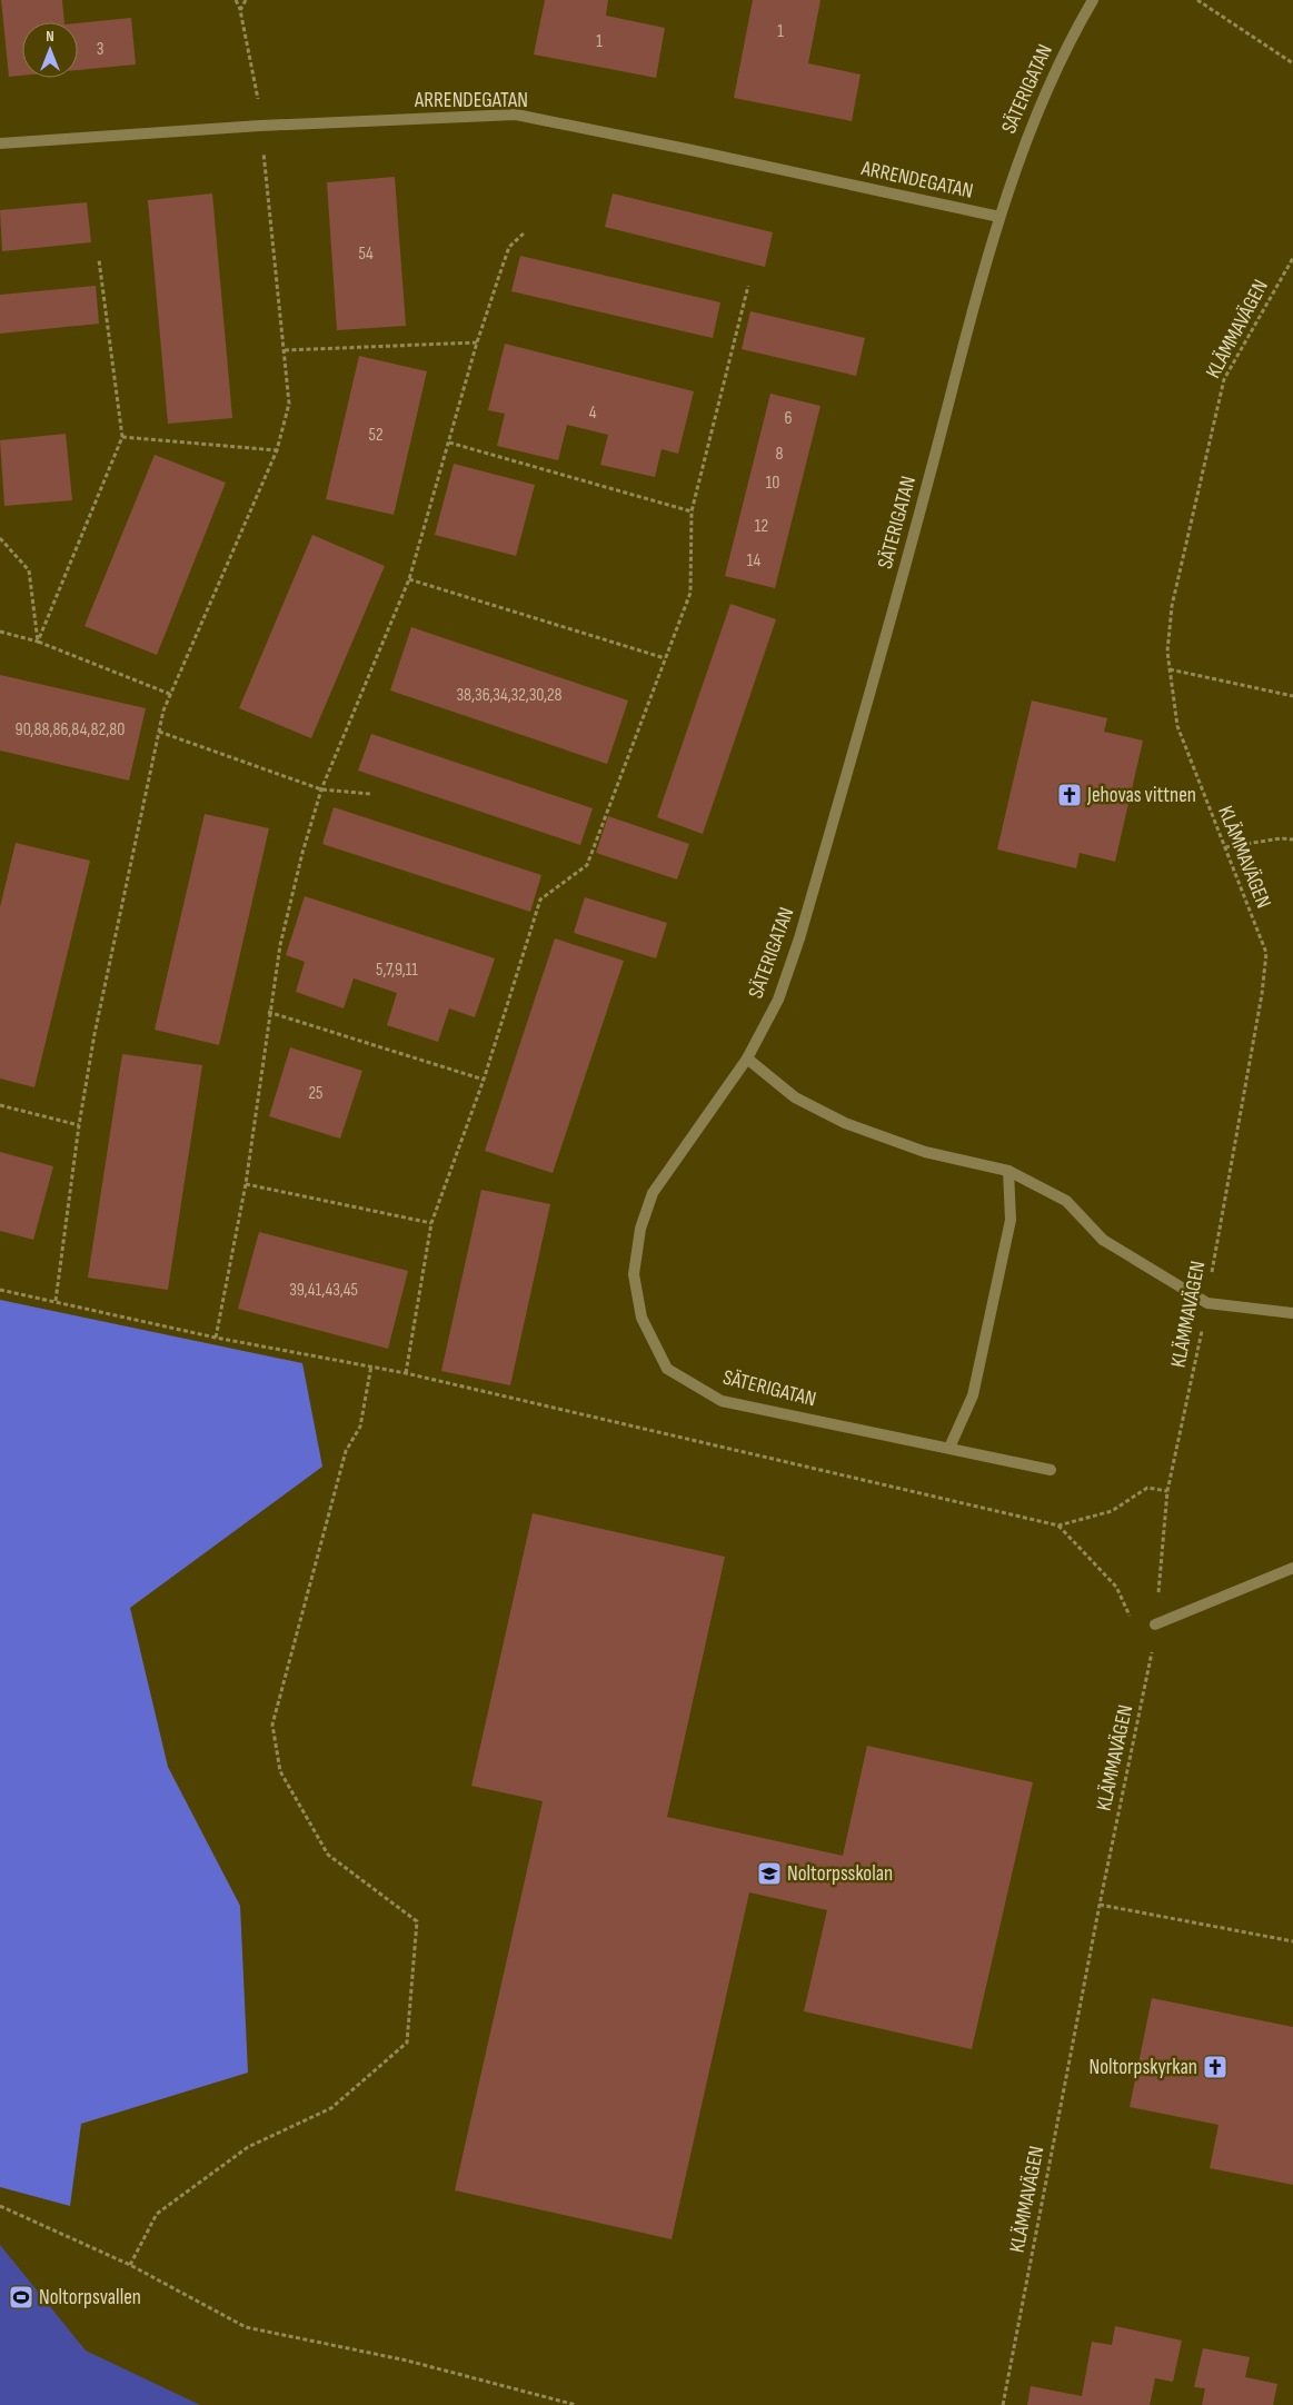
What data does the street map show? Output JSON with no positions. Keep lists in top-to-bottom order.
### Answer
{
  "streets": {
    "street": ["SÄTERIGATAN", "ARRENDEGATAN"],
    "path": ["KLÄMMAVÄGEN"]
  },
  "crossings": [
    ["SÄTERIGATAN", "ARRENDEGATAN"]
  ],
  "places": {
    "church": ["Jehovas vittnen", "Noltorpskyrkan"],
    "school or university": ["Noltorpsskolan"],
    "sports": ["Noltorpsvallen"]
  },
  "house_numbers": [
    "1",
    "1",
    "3",
    "54",
    "4",
    "6",
    "52",
    "8",
    "10",
    "12",
    "14",
    "38,36,34,32,30,28",
    "90,88,86,84,82,80",
    "5,7,9,11",
    "25",
    "39,41,43,45"
  ],
  "north": "top"
}
